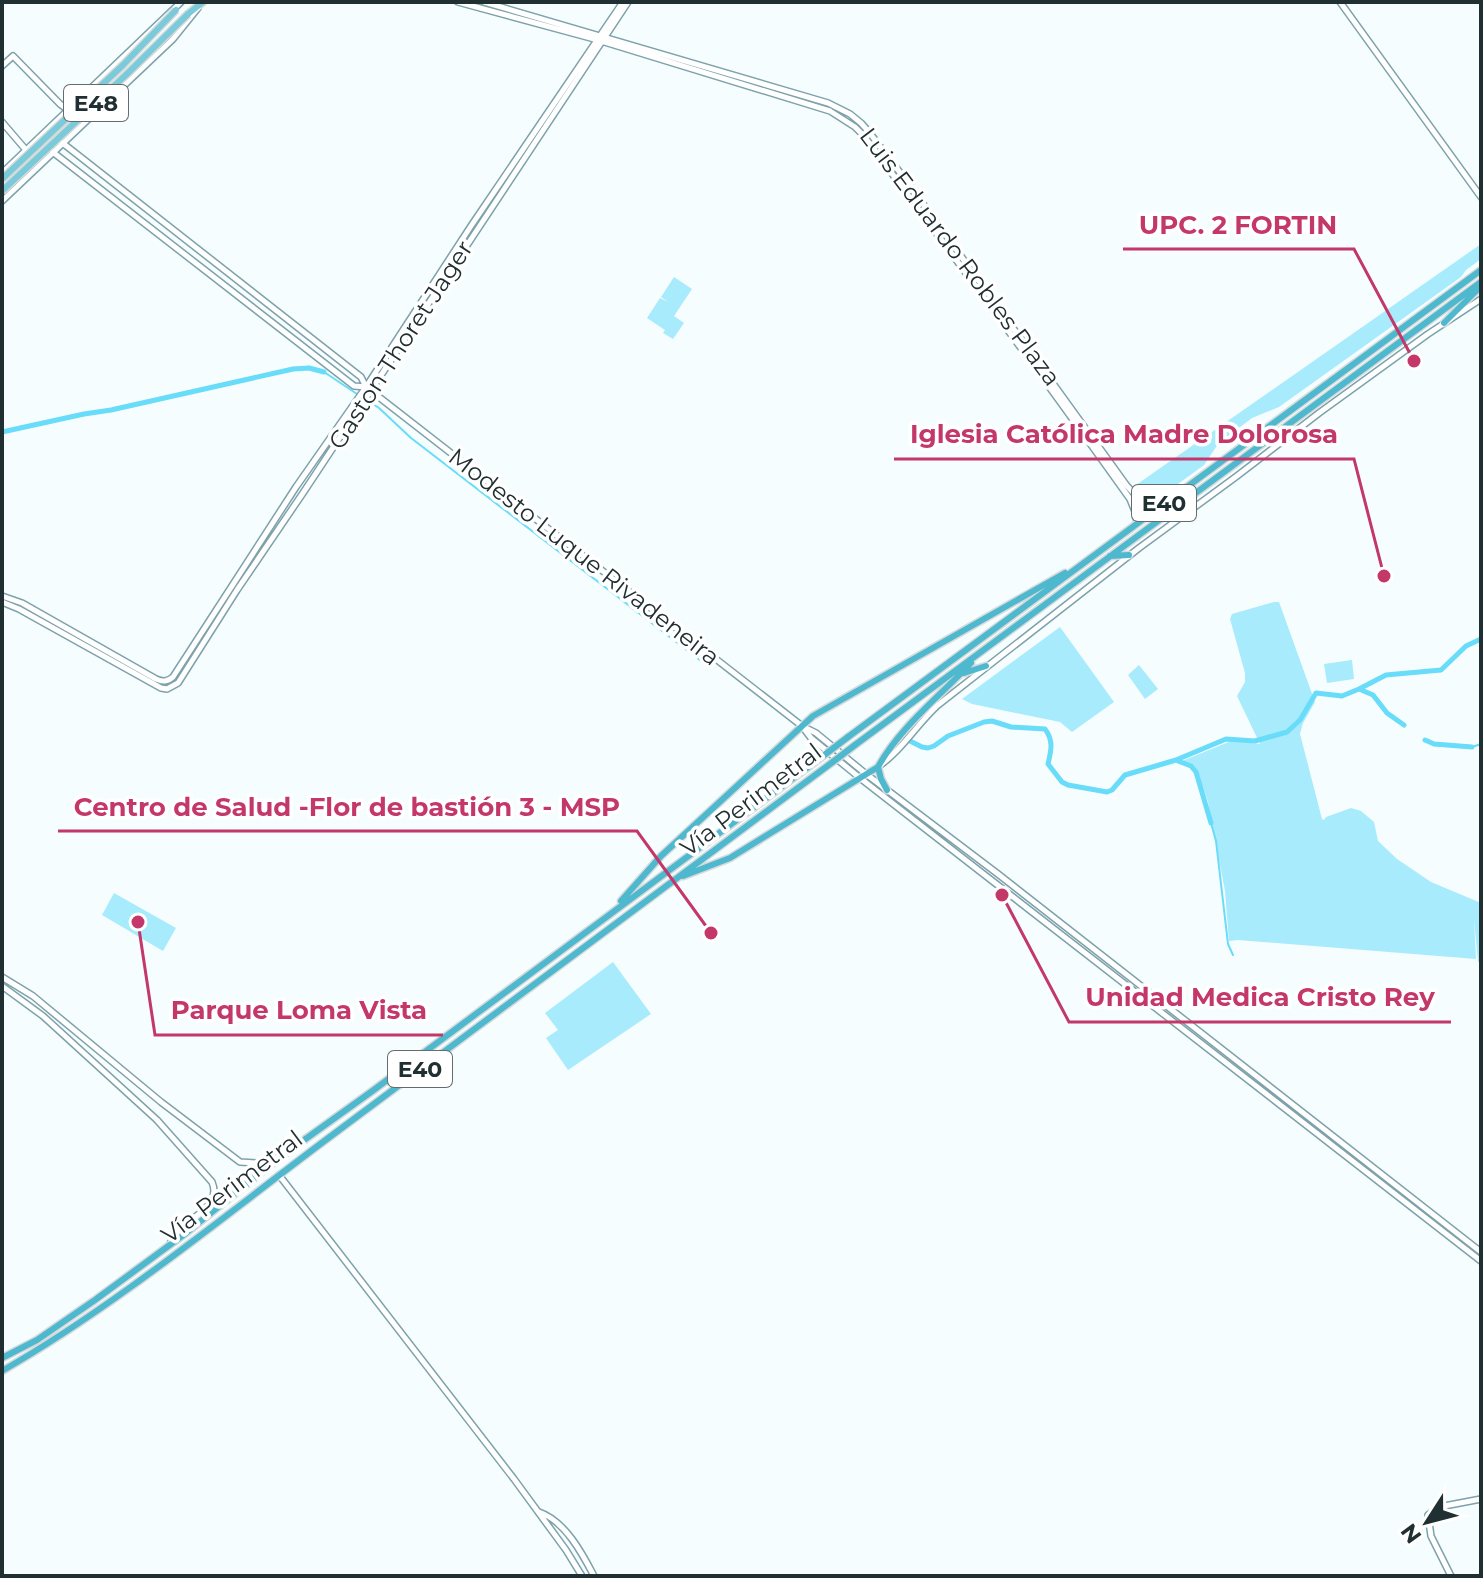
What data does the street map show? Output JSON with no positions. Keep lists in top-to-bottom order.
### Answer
{
  "streets": {
    "highway": ["E40", "Vía Perimetral"],
    "main road": ["E48"],
    "street": ["Luis Eduardo Robles Plaza", "Gaston Thoret Jager", "Modesto Luque Rivadeneira"]
  },
  "crossings": [
    ["E48", "Modesto Luque Rivadeneira"],
    ["Luis Eduardo Robles Plaza", "Gaston Thoret Jager"],
    ["Luis Eduardo Robles Plaza", "Vía Perimetral"],
    ["Gaston Thoret Jager", "Modesto Luque Rivadeneira"]
  ],
  "places": [
    "UPC. 2 FORTIN",
    "Iglesia Católica Madre Dolorosa",
    "Unidad Medica Cristo Rey",
    "Parque Loma Vista",
    "Centro de Salud -Flor de bastión 3 - MSP"
  ],
  "north": "bottom left"
}
